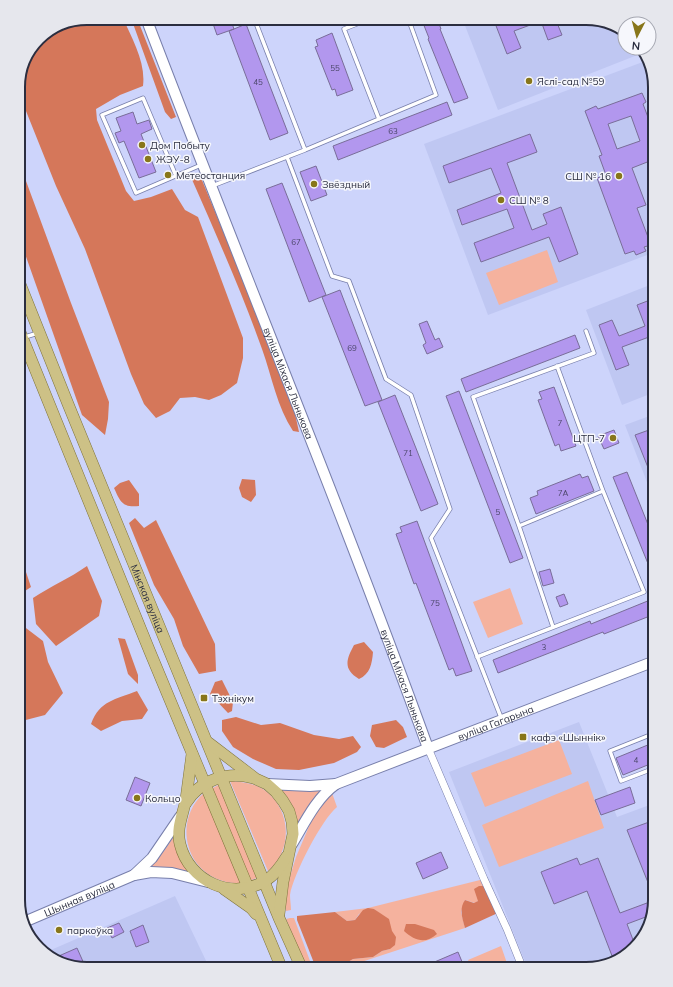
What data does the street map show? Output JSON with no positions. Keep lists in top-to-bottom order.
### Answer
{
  "streets": {
    "main road": ["Мінская вуліца"],
    "street": ["вуліца Міхася Лынькова", "вуліца Гагарына", "Шынная вуліца"]
  },
  "crossings": [
    ["вуліца Міхася Лынькова", "вуліца Гагарына"]
  ],
  "places": {
    "other": [
      "Яслі-сад №59",
      "Дом Побыту",
      "ЖЭУ-8",
      "Метеостанция",
      "СШ № 16",
      "Звёздный",
      "СШ № 8",
      "ЦТП-7",
      "Кольцо",
      "паркоўка"
    ],
    "transit": ["Тэхнікум", "кафэ «Шыннік»"]
  },
  "house_numbers": [
    "55",
    "45",
    "63",
    "67",
    "69",
    "7",
    "71",
    "7А",
    "5",
    "75",
    "3",
    "4"
  ],
  "north": "bottom"
}
